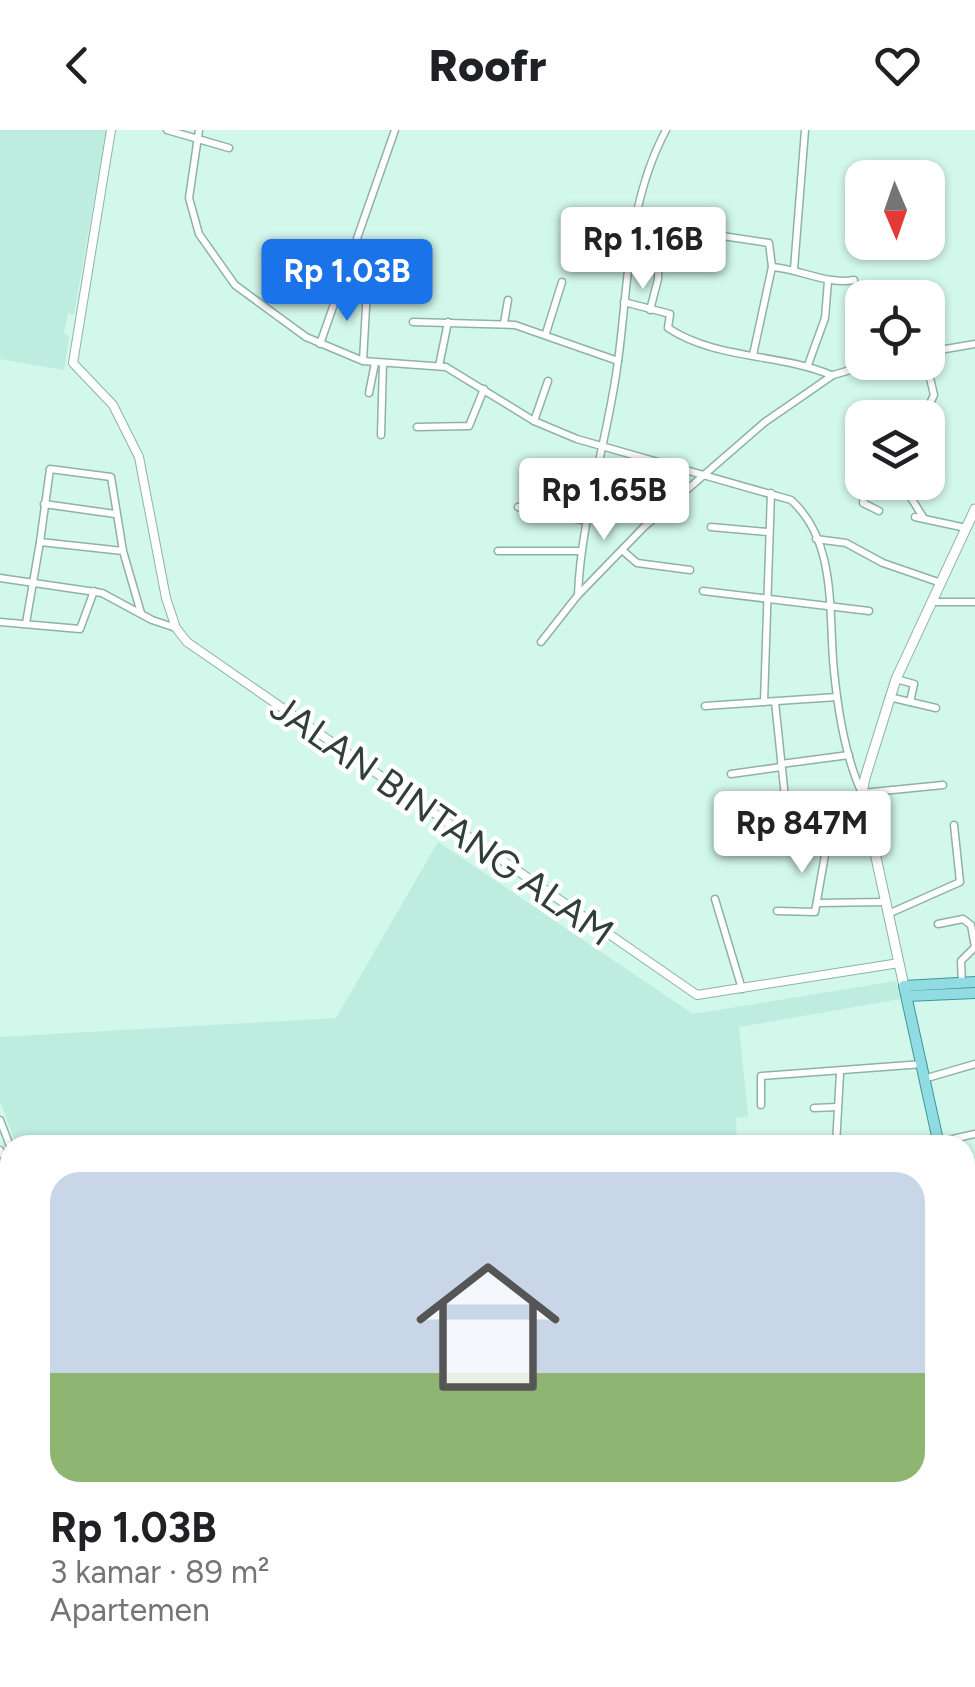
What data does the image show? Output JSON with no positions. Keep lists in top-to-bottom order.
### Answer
{
  "streets": {
    "street": ["JALAN BINTANG ALAM"]
  },
  "north": "bottom",
  "page": {
    "header": "Roofr",
    "price": [
      "Rp 1.16B",
      "Rp 1.03B",
      "Rp 1.65B",
      "Rp 847M"
    ],
    "list": [
      {
        "name": "Rp 1.03B",
        "note": "3 kamar · 89 m² · Apartemen"
      }
    ]
  }
}
